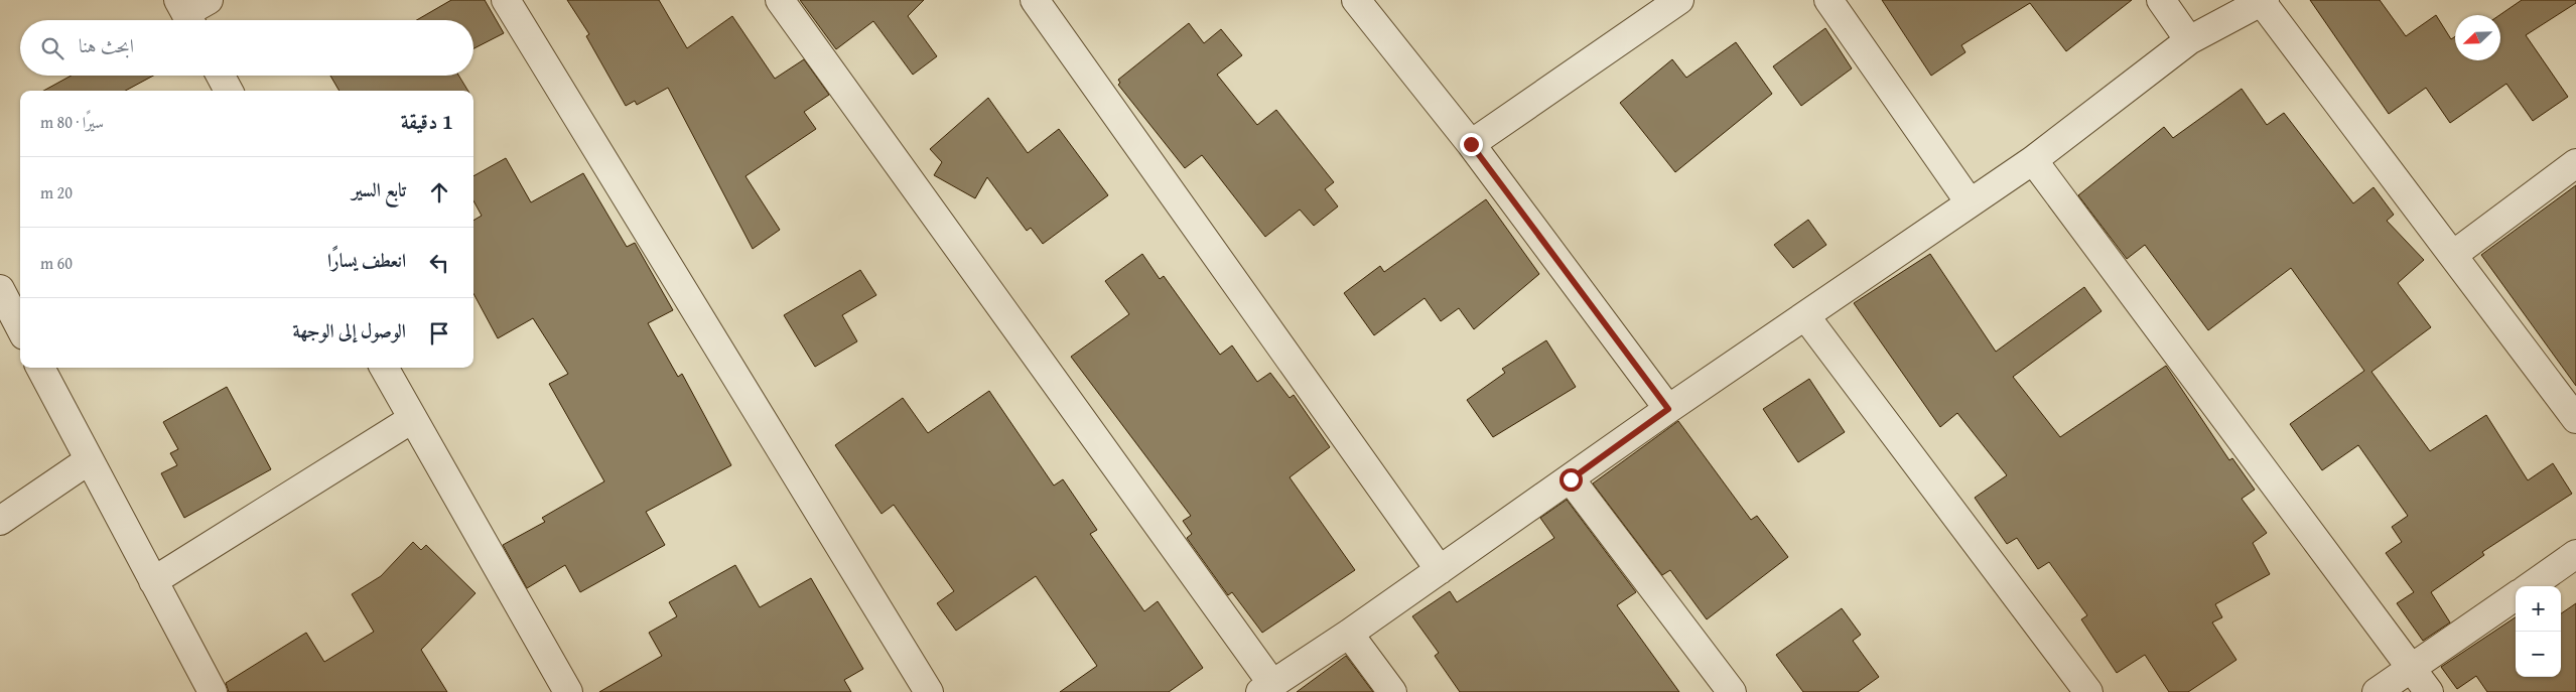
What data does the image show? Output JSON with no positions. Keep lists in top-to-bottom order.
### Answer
{
  "north": "bottom left",
  "page": {
    "search": "ابحث هنا",
    "heading": ["1 دقيقة", "سيرًا · 80 m"],
    "list": [
      ["تابع السير", "20 m"],
      ["انعطف يسارًا", "60 m"],
      "الوصول إلى الوجهة"
    ],
    "map_buttons": ["+", "−"]
  }
}
